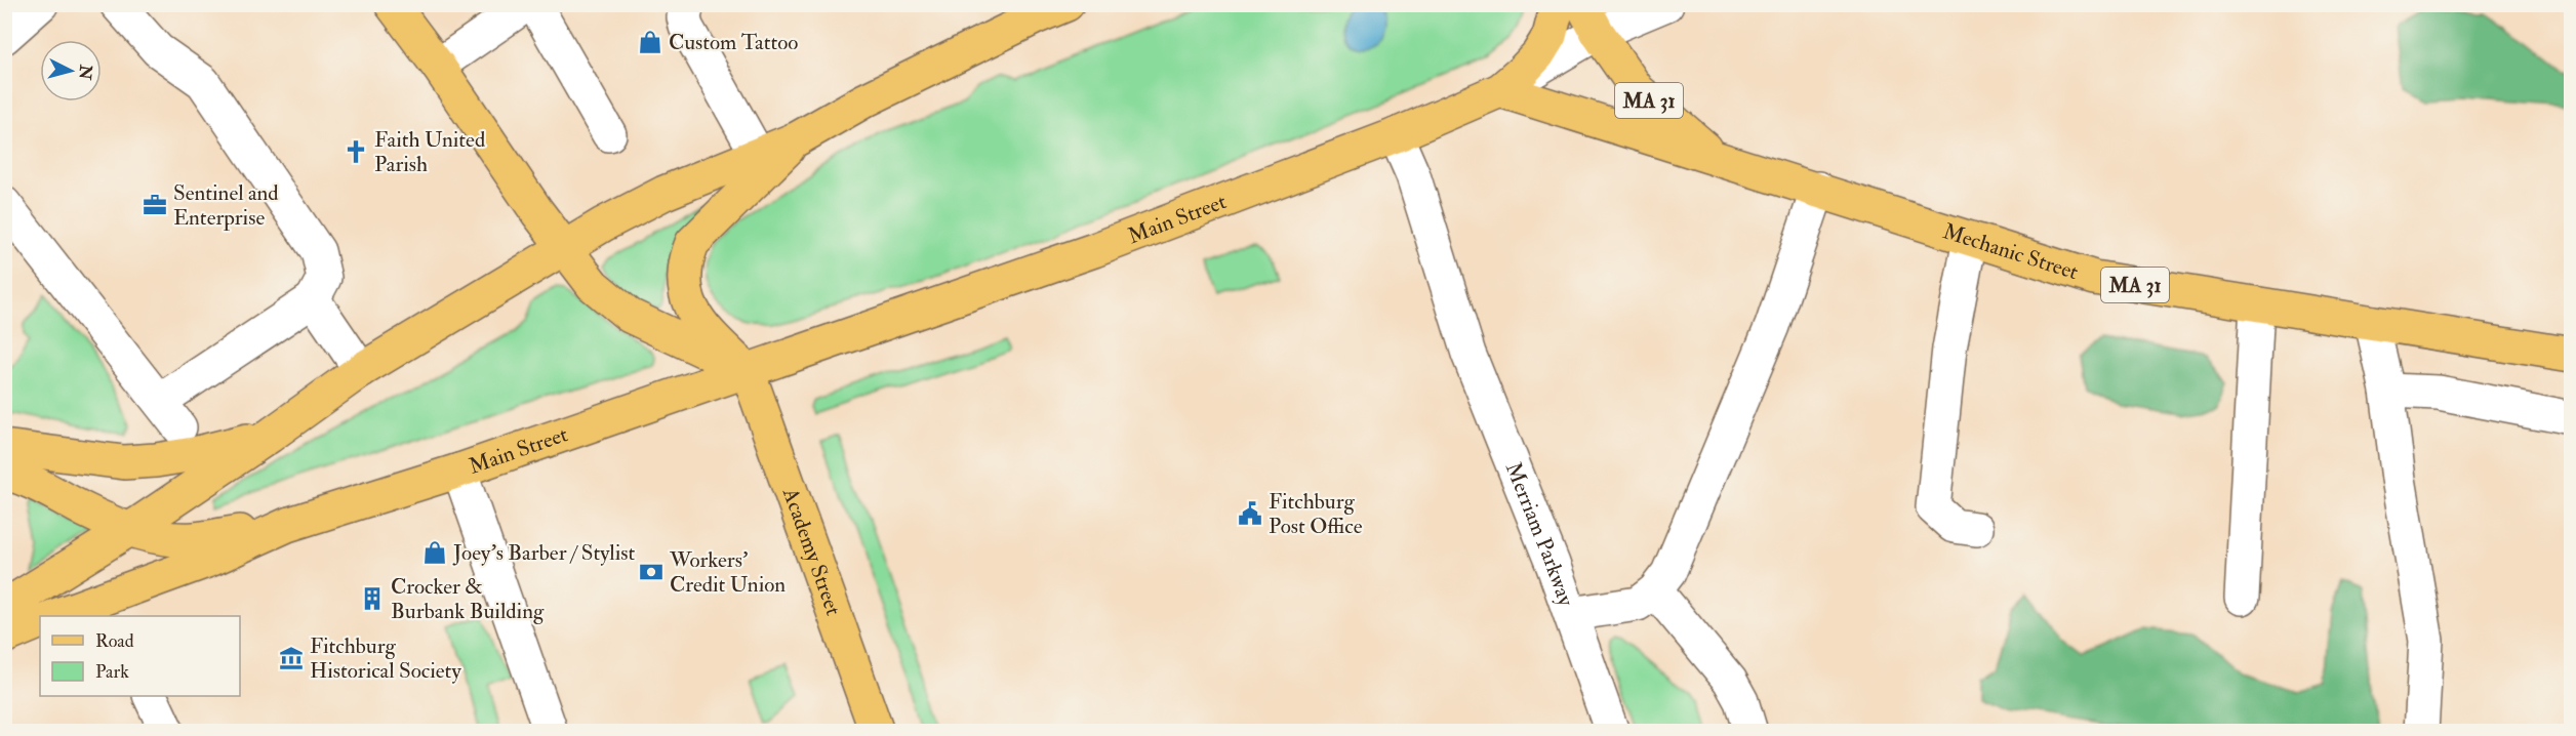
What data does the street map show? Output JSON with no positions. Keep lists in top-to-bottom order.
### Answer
{
  "streets": {
    "main road": [
      "MA 31",
      "Main Street",
      "Mechanic Street",
      "Academy Street"
    ],
    "street": ["Merriam Parkway"]
  },
  "crossings": [
    ["Main Street", "Mechanic Street"],
    ["Main Street", "Merriam Parkway"],
    ["Main Street", "Academy Street"],
    ["Mechanic Street", "Merriam Parkway"]
  ],
  "places": {
    "shop": ["Custom Tattoo", "Joey's Barber / Stylist"],
    "church": ["Faith United Parish"],
    "office": ["Sentinel and Enterprise"],
    "public building": ["Fitchburg Post Office"],
    "bank": ["Workers' Credit Union"],
    "building": ["Crocker & Burbank Building"],
    "museum": ["Fitchburg Historical Society"]
  },
  "legend": ["Road", "Park"],
  "north": "right"
}
